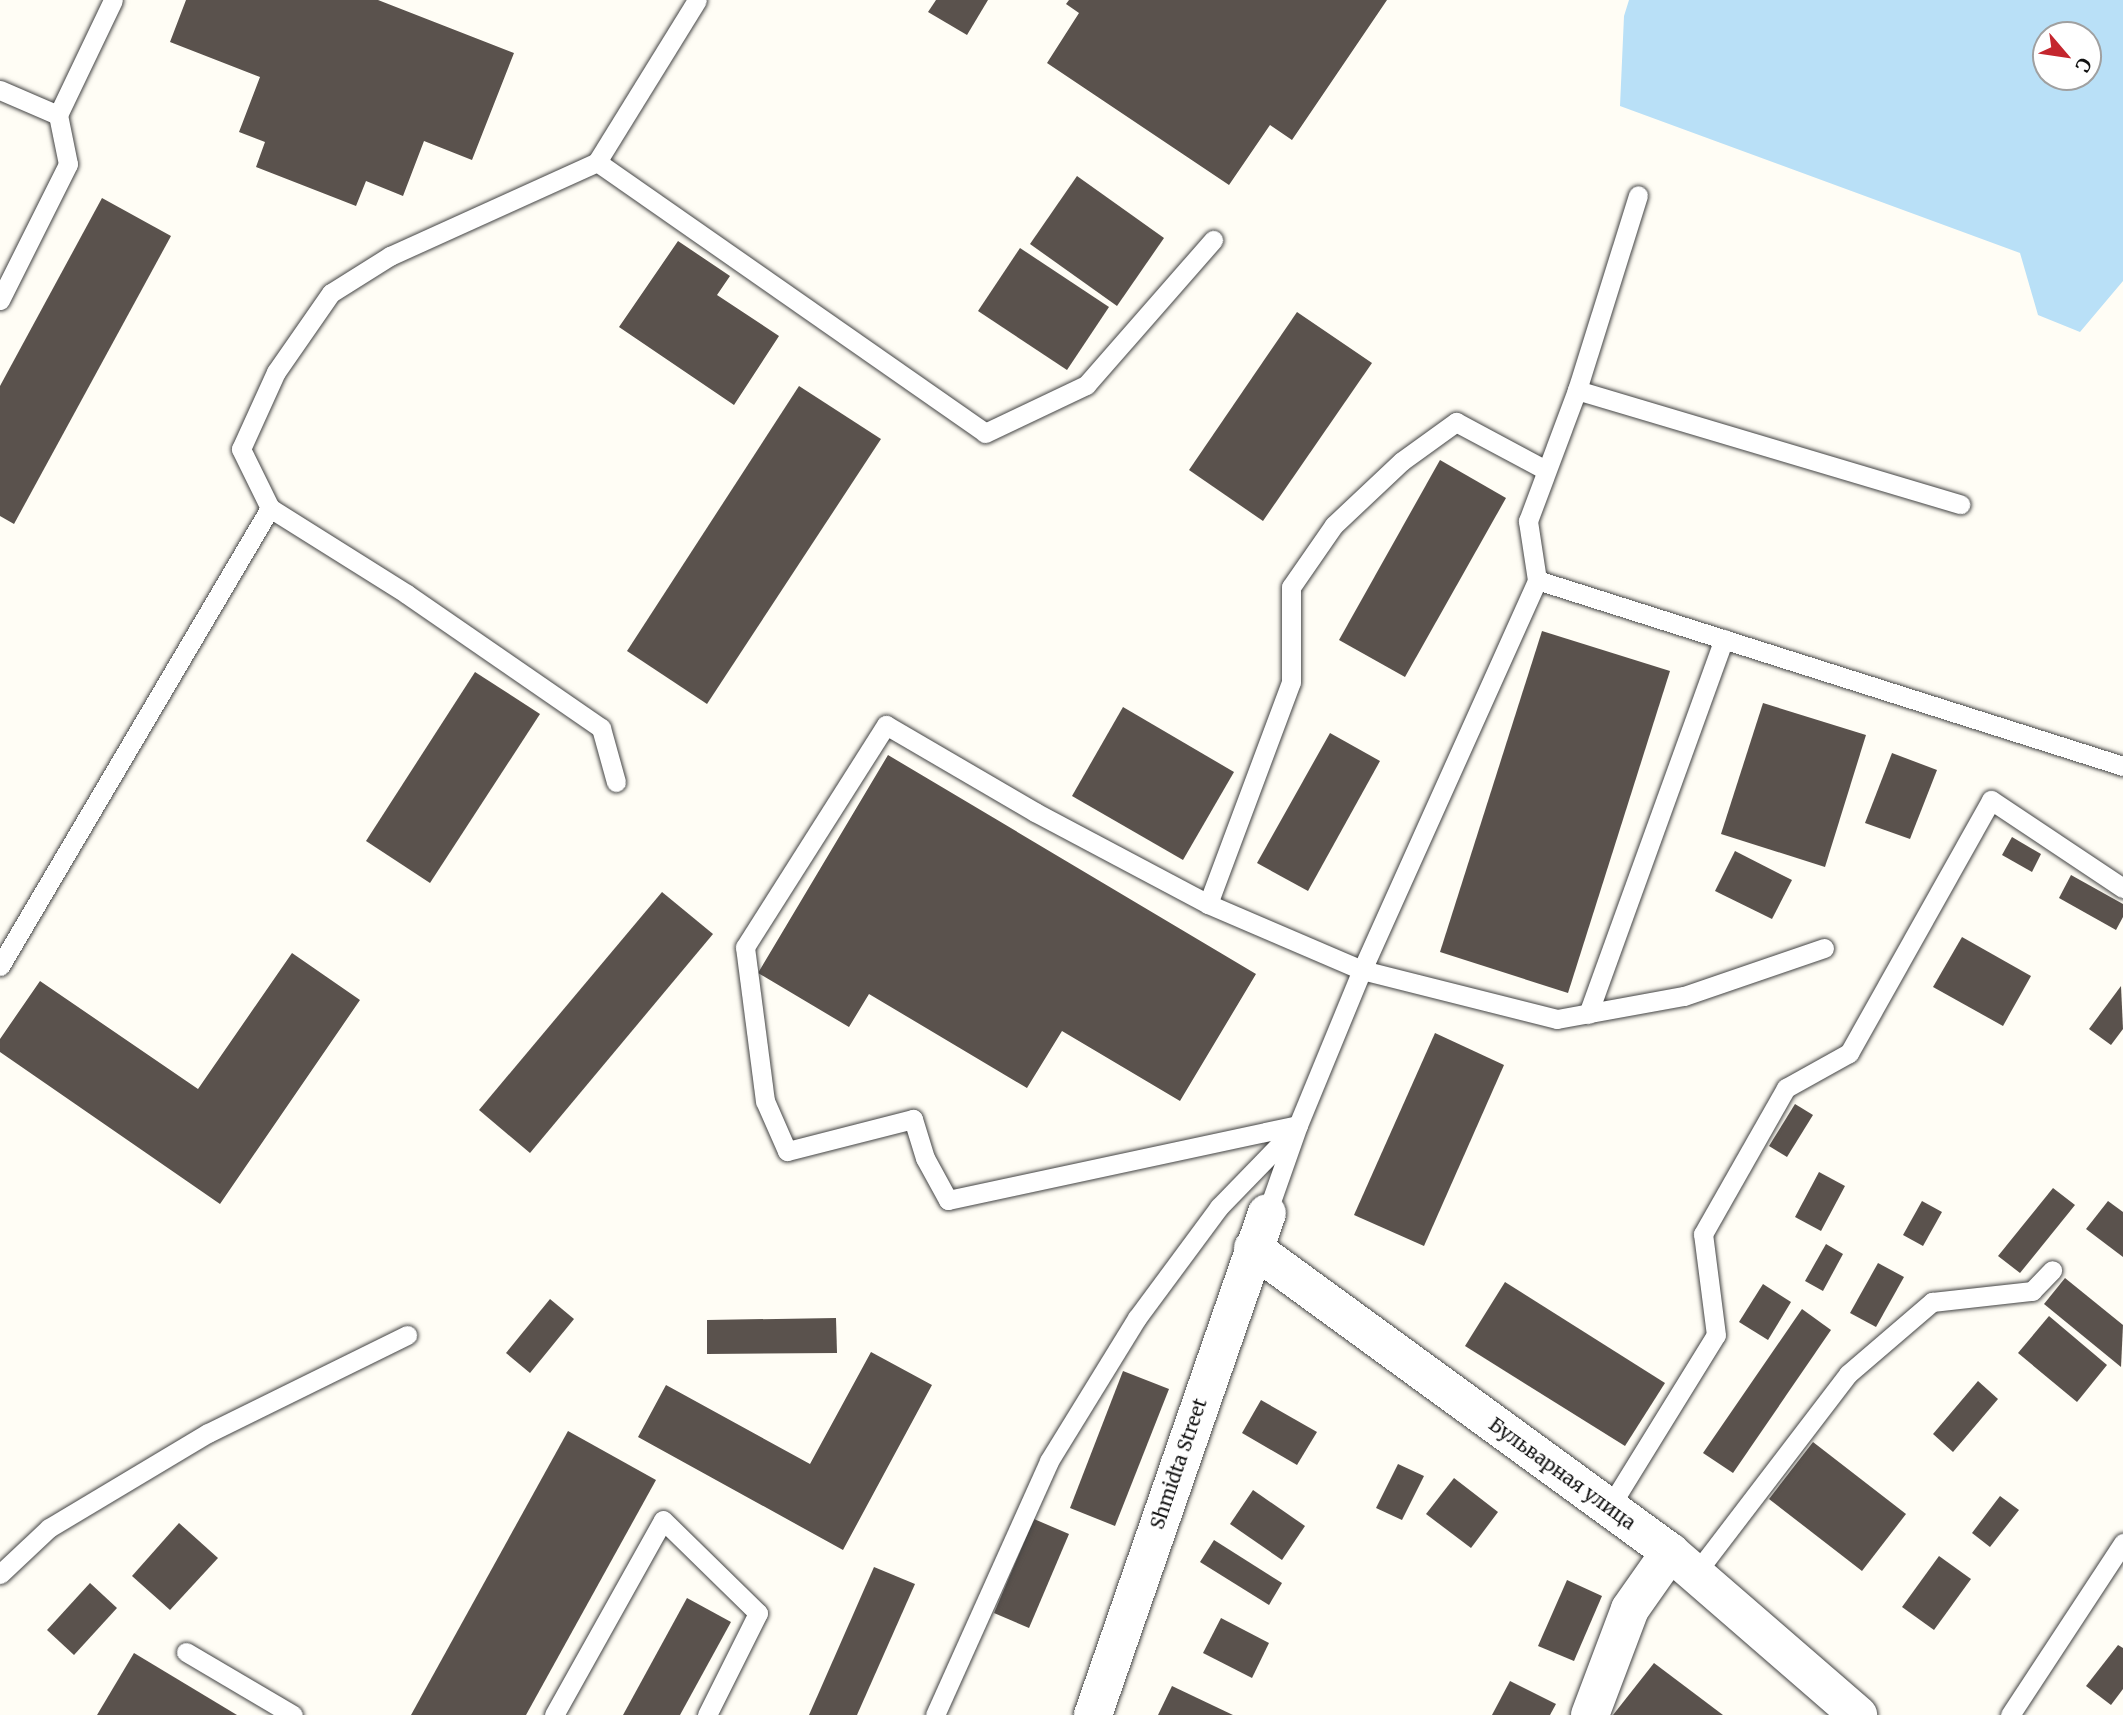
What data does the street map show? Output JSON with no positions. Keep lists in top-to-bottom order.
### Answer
{
  "streets": {
    "street": ["Shmidta Street", "Бульварная улица"]
  },
  "crossings": [
    ["Shmidta Street", "Бульварная улица"]
  ],
  "north": "bottom right"
}
